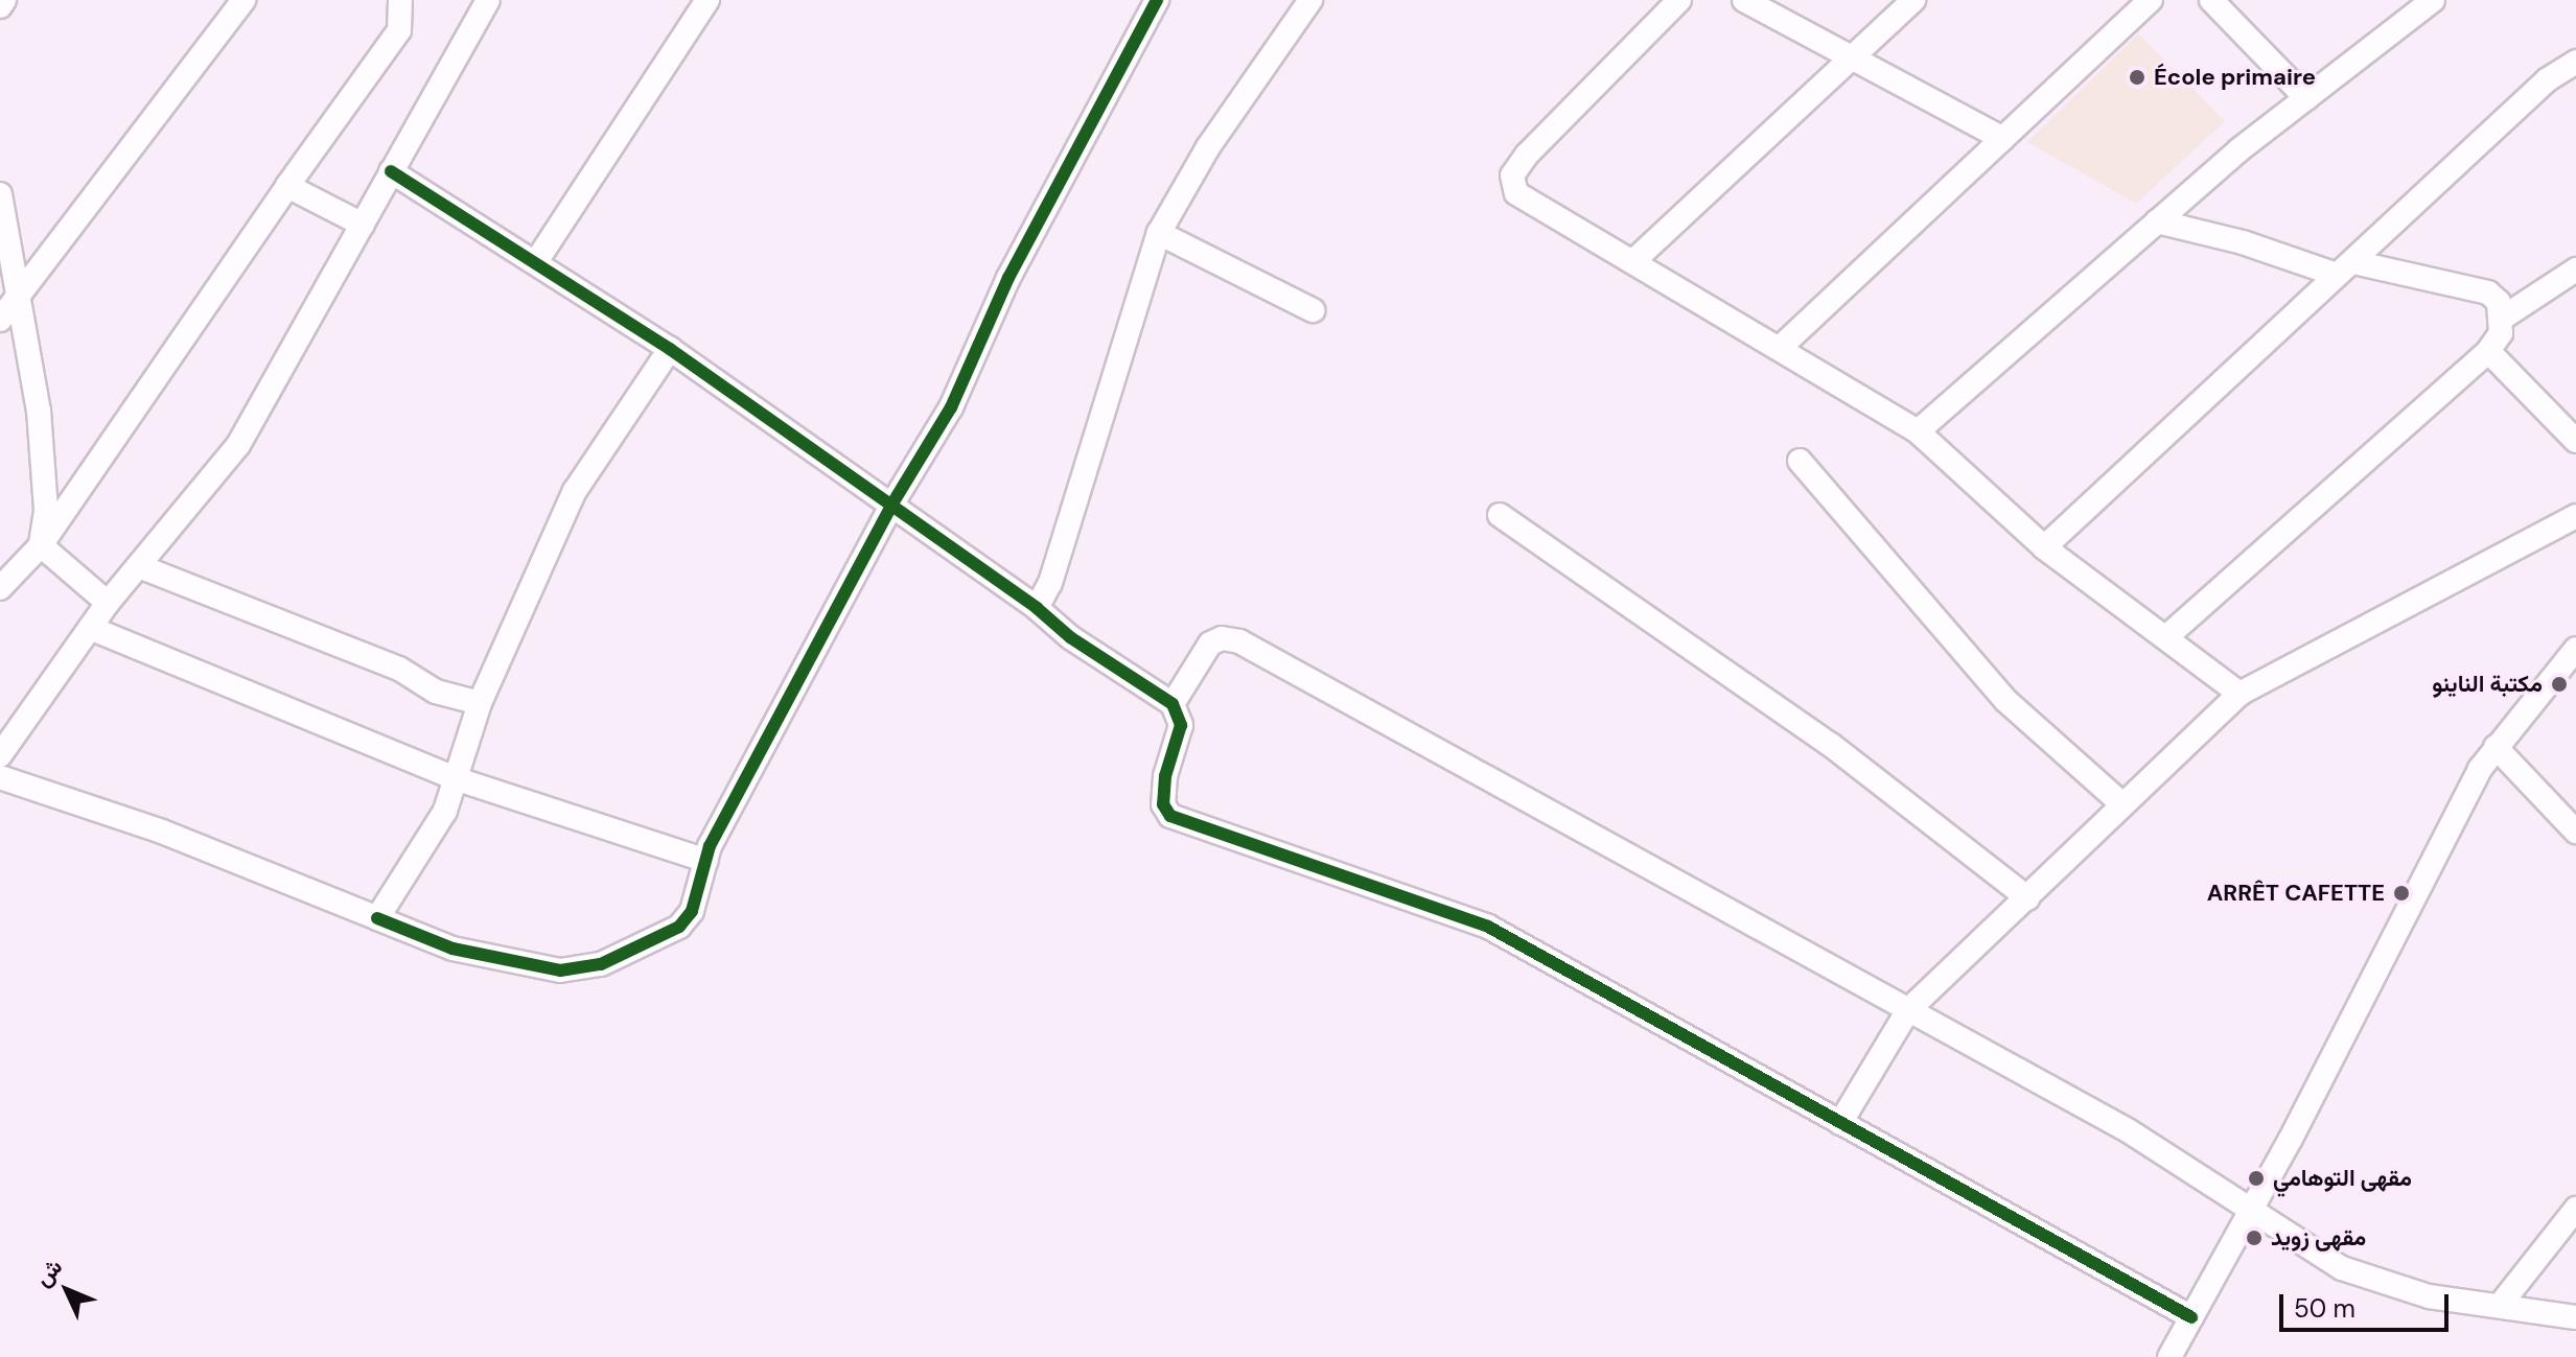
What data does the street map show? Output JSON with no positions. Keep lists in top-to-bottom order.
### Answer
{
  "places": [
    "École primaire",
    "مكتبة الناينو",
    "ARRÊT CAFETTE",
    "مقهى التوهامي",
    "مقهى زويد"
  ],
  "scale_bar": "50 m",
  "north": "top left"
}
